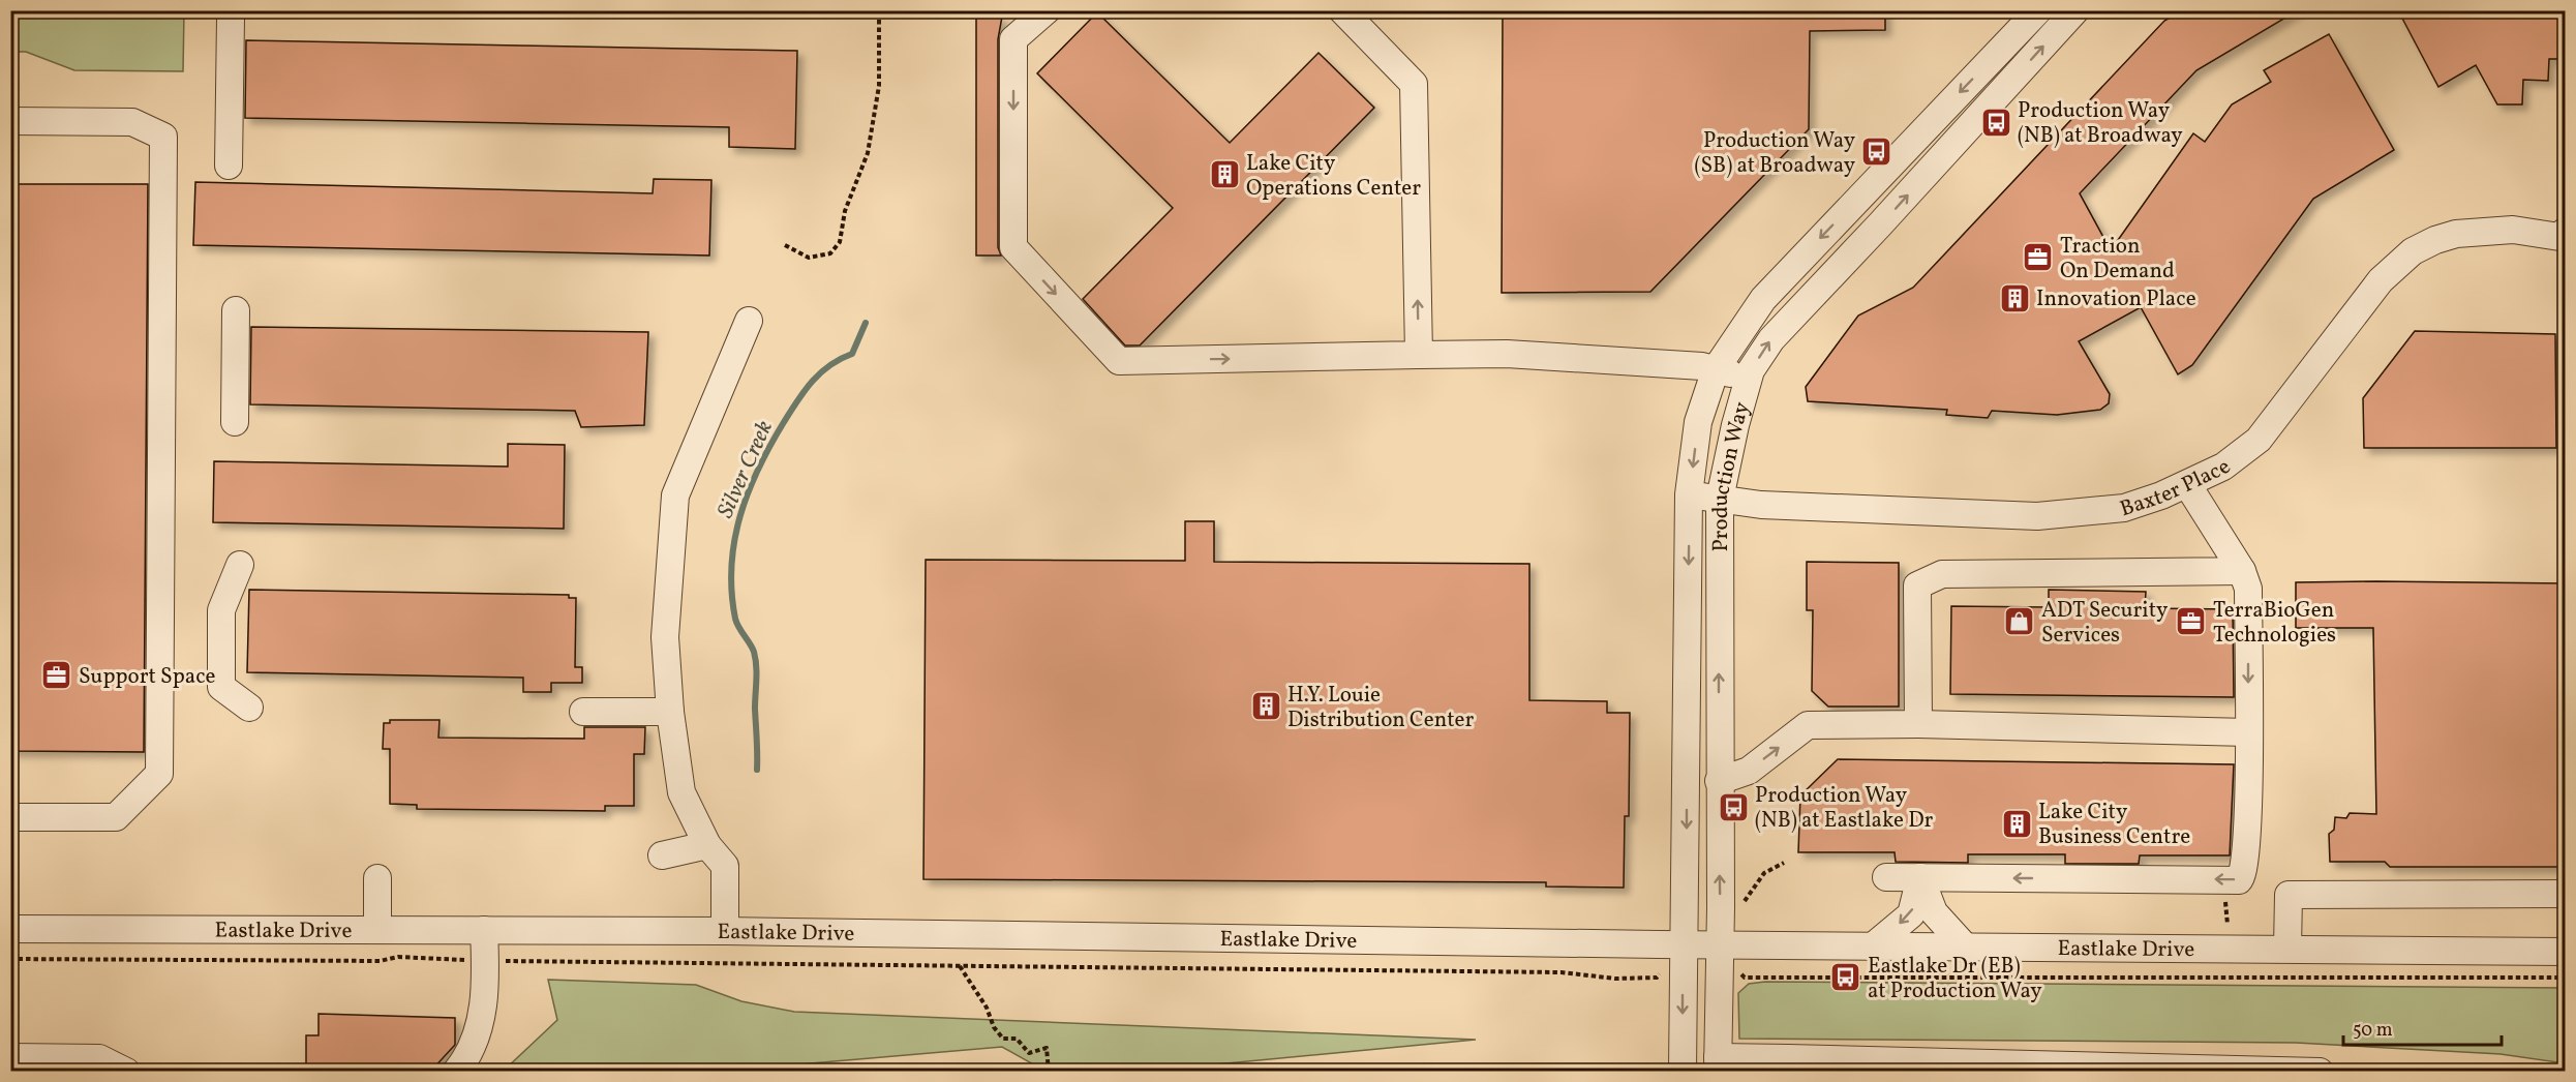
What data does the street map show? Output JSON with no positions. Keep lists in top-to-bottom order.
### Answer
{
  "streets": {
    "street": ["Production Way", "Baxter Place", "Eastlake Drive"]
  },
  "crossings": [
    ["Production Way", "Baxter Place"],
    ["Production Way", "Eastlake Drive"]
  ],
  "water": ["Silver Creek"],
  "places": {
    "bus stop": [
      "Production Way (NB) at Broadway",
      "Production Way (SB) at Broadway",
      "Production Way (NB) at Eastlake Dr",
      "Eastlake Dr (EB) at Production Way"
    ],
    "building": [
      "Lake City Operations Center",
      "Innovation Place",
      "H.Y. Louie Distribution Center",
      "Lake City Business Centre"
    ],
    "office": ["Traction On Demand", "TerraBioGen Technologies", "Support Space"],
    "shop": ["ADT Security Services"]
  },
  "scale_bar": "50 m"
}
